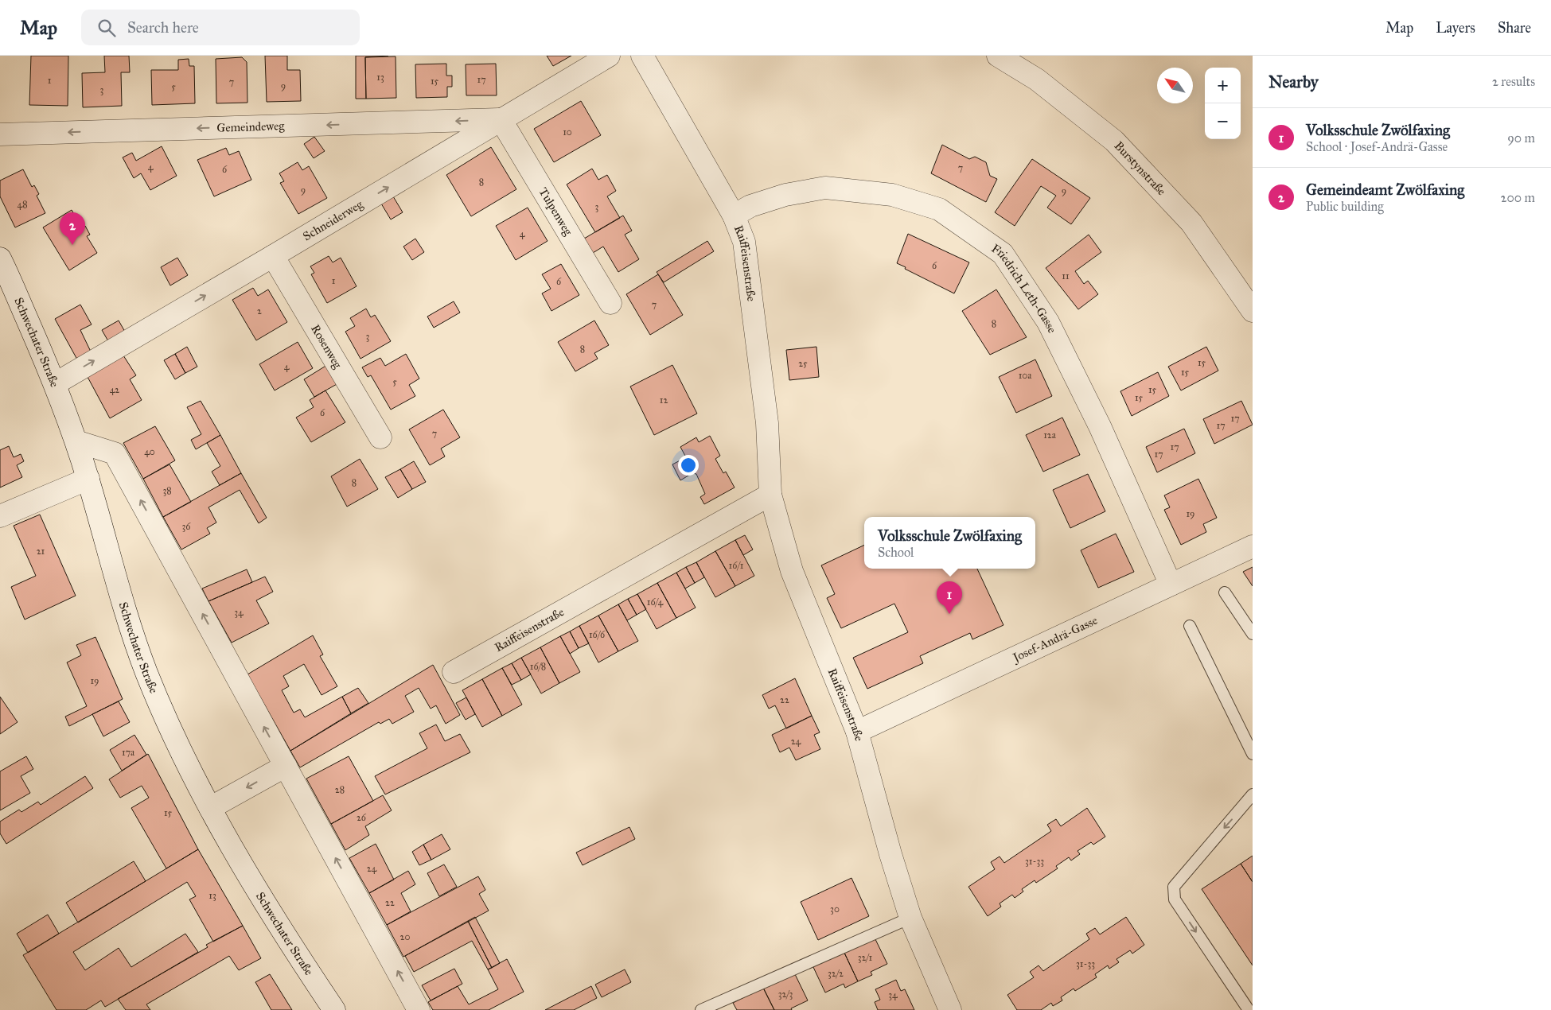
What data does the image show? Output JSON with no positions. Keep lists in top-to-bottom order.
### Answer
{
  "streets": {
    "street": [
      "Gemeindeweg",
      "Burstynstraße",
      "Tulpenweg",
      "Schneiderweg",
      "Raiffeisenstraße",
      "Friedrich Leth-Gasse",
      "Schwechater Straße",
      "Rosenweg",
      "Josef-Andrä-Gasse"
    ]
  },
  "crossings": [
    ["Gemeindeweg", "Tulpenweg"],
    ["Gemeindeweg", "Schneiderweg"],
    ["Tulpenweg", "Schneiderweg"],
    ["Schneiderweg", "Schwechater Straße"],
    ["Schneiderweg", "Rosenweg"],
    ["Raiffeisenstraße", "Friedrich Leth-Gasse"],
    ["Raiffeisenstraße", "Josef-Andrä-Gasse"],
    ["Friedrich Leth-Gasse", "Josef-Andrä-Gasse"]
  ],
  "one_way": ["Gemeindeweg", "Schneiderweg"],
  "house_numbers": [
    "13",
    "17",
    "1",
    "15",
    "7",
    "9",
    "5",
    "3",
    "10",
    "4",
    "7",
    "6",
    "8",
    "9",
    "9",
    "48",
    "3",
    "4",
    "6",
    "11",
    "1",
    "6",
    "7",
    "2",
    "8",
    "3",
    "8",
    "15",
    "25",
    "4",
    "15",
    "10a",
    "5",
    "42",
    "15",
    "15",
    "12",
    "6",
    "17",
    "17",
    "7",
    "12a",
    "17",
    "40",
    "17",
    "8",
    "38",
    "19",
    "36",
    "21",
    "16/1",
    "16/4",
    "34",
    "16/6",
    "16/8",
    "19",
    "22",
    "24",
    "17a",
    "28",
    "15",
    "26",
    "31-33",
    "24",
    "13",
    "22",
    "30",
    "20",
    "32/1",
    "31-33",
    "32/2",
    "32/3",
    "34"
  ],
  "north": "top left",
  "page": {
    "header": "Map",
    "search": "Search here",
    "nav": ["Map", "Layers", "Share"],
    "heading": ["Nearby", "2 results"],
    "map_buttons": ["+", "−"],
    "list": [
      {
        "mark": "1",
        "name": "Volksschule Zwölfaxing",
        "note": "School · Josef-Andrä-Gasse",
        "value": "90 m"
      },
      {
        "mark": "2",
        "name": "Gemeindeamt Zwölfaxing",
        "note": "Public building",
        "value": "200 m"
      }
    ],
    "pins": ["2", "1"],
    "popup": ["Volksschule Zwölfaxing", "School"]
  }
}
